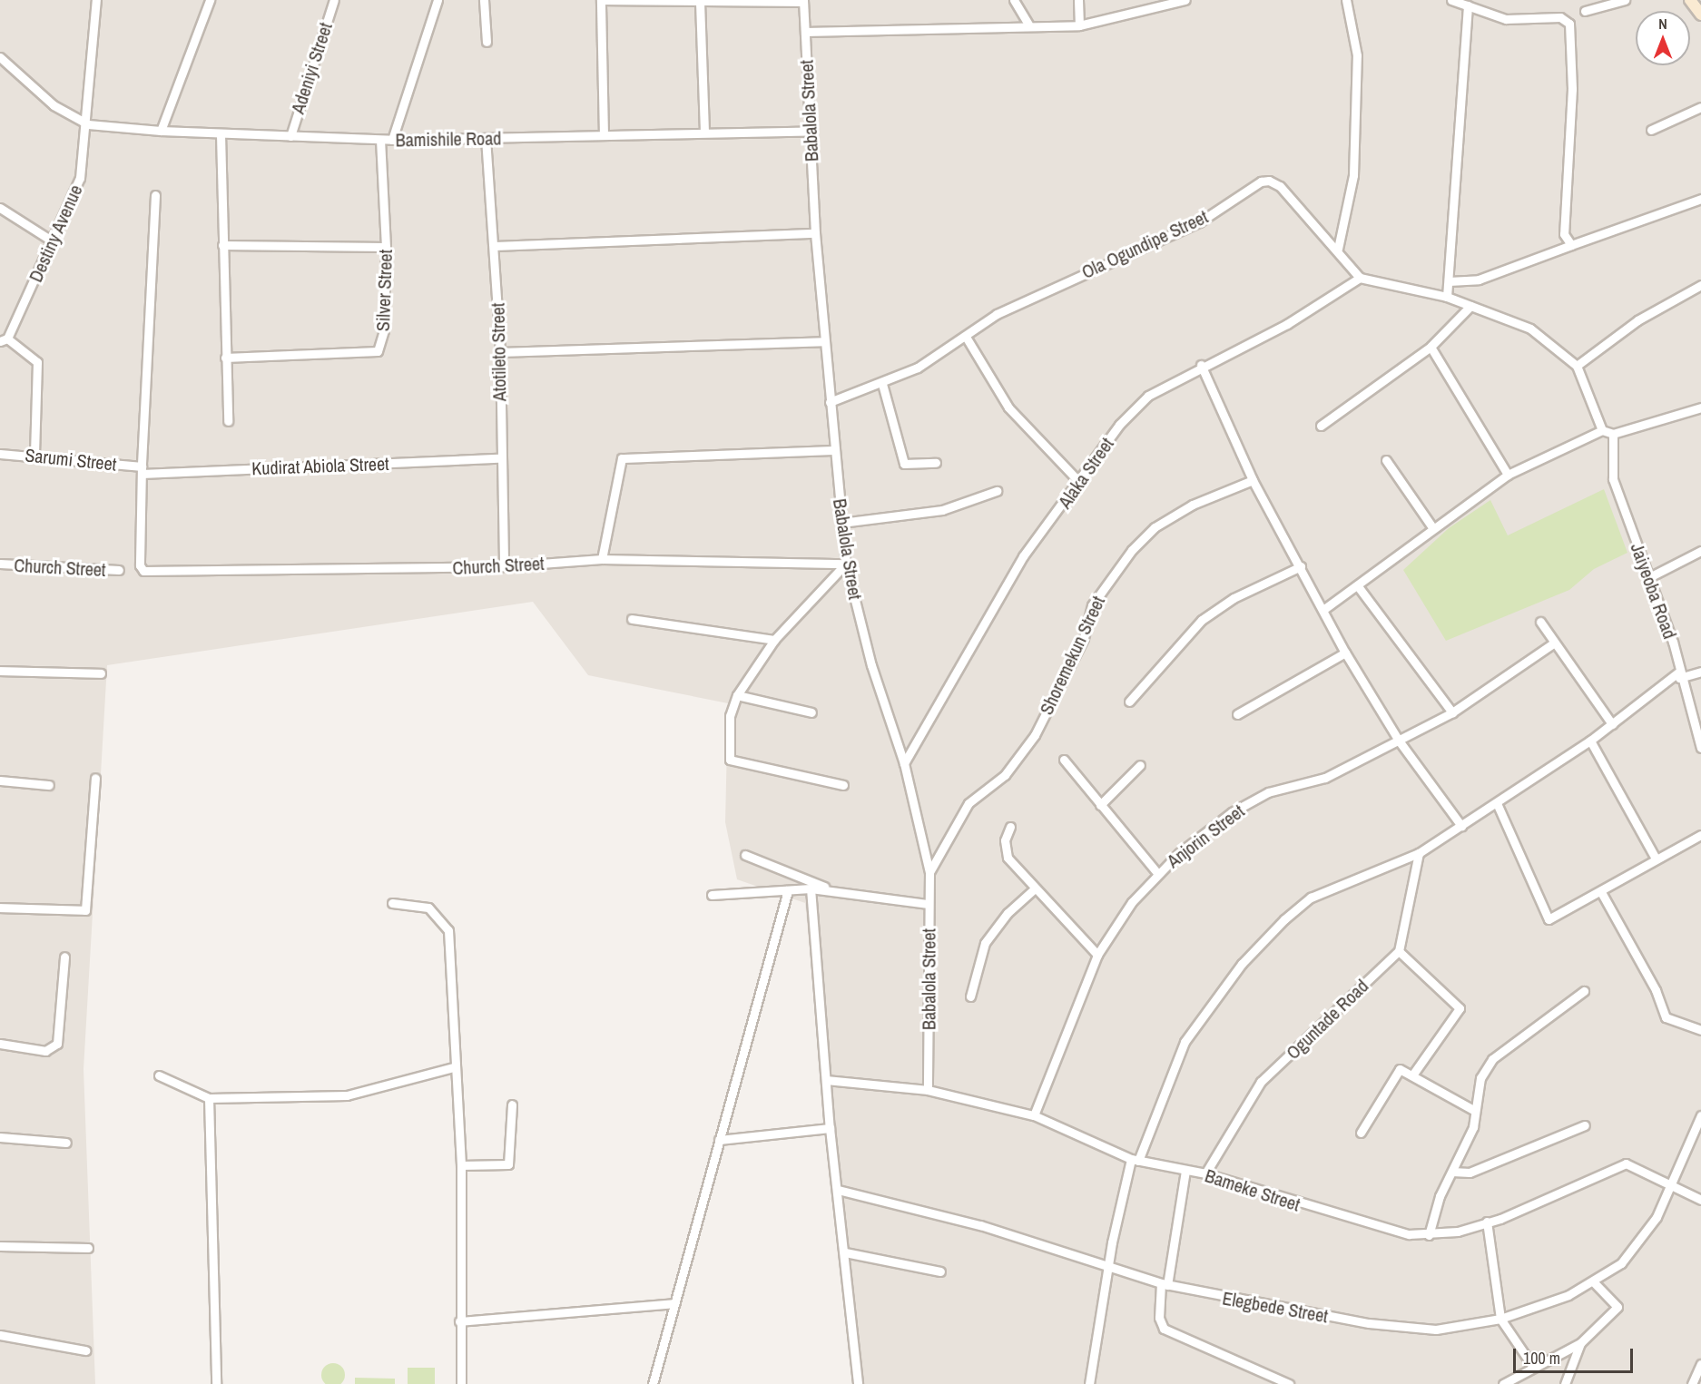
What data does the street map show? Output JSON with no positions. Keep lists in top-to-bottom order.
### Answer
{
  "streets": {
    "street": [
      "Adeniyi Street",
      "Babalola Street",
      "Bamishile Road",
      "Destiny Avenue",
      "Ola Ogundipe Street",
      "Silver Street",
      "Atotileto Street",
      "Sarumi Street",
      "Kudirat Abiola Street",
      "Alaka Street",
      "Church Street",
      "Jaiyeoba Road",
      "Shoremekun Street",
      "Anjorin Street",
      "Oguntade Road",
      "Bameke Street",
      "Elegbede Street"
    ]
  },
  "crossings": [
    ["Adeniyi Street", "Bamishile Road"],
    ["Babalola Street", "Bamishile Road"],
    ["Babalola Street", "Ola Ogundipe Street"],
    ["Babalola Street", "Alaka Street"],
    ["Babalola Street", "Church Street"],
    ["Babalola Street", "Shoremekun Street"],
    ["Babalola Street", "Bameke Street"],
    ["Bamishile Road", "Destiny Avenue"],
    ["Bamishile Road", "Silver Street"],
    ["Bamishile Road", "Atotileto Street"],
    ["Ola Ogundipe Street", "Alaka Street"],
    ["Atotileto Street", "Kudirat Abiola Street"],
    ["Atotileto Street", "Church Street"],
    ["Sarumi Street", "Kudirat Abiola Street"],
    ["Sarumi Street", "Church Street"],
    ["Kudirat Abiola Street", "Church Street"],
    ["Anjorin Street", "Bameke Street"],
    ["Oguntade Road", "Bameke Street"],
    ["Bameke Street", "Elegbede Street"]
  ],
  "scale_bar": "100 m",
  "north": "top"
}
